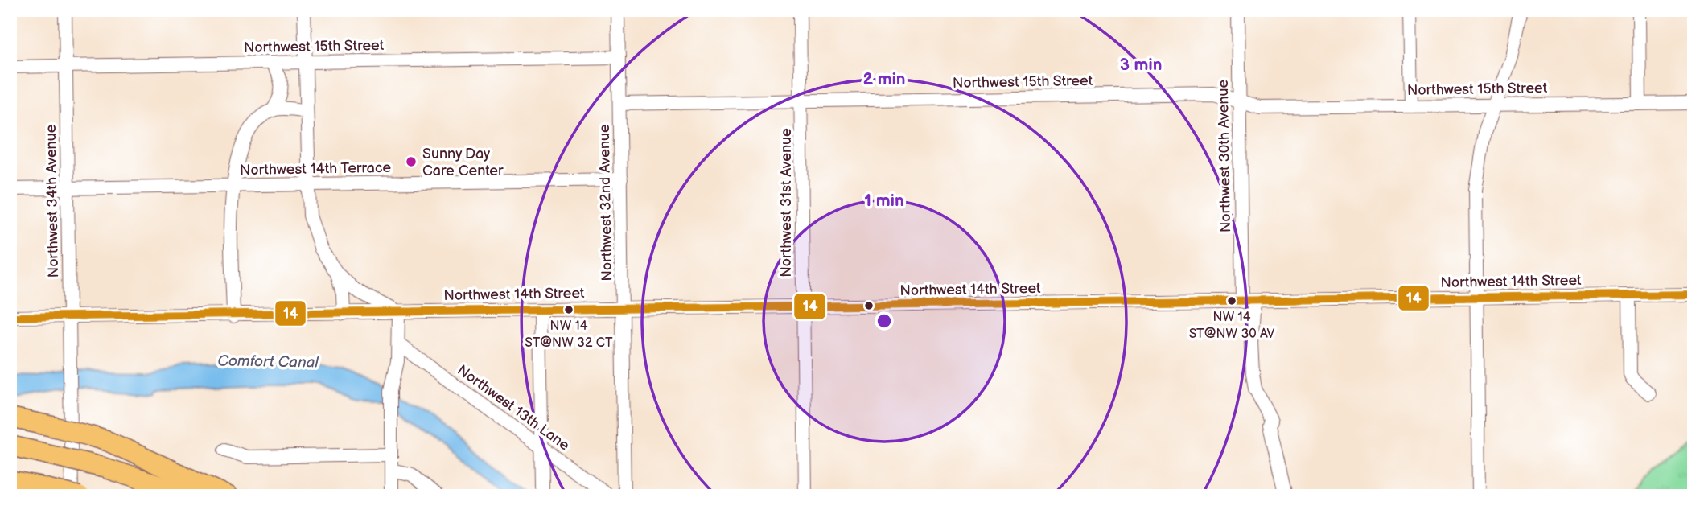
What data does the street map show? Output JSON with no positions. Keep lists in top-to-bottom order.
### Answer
{
  "streets": {
    "street": [
      "Northwest 15th Street",
      "Northwest 30th Avenue",
      "Northwest 14th Terrace",
      "Northwest 34th Avenue",
      "Northwest 32nd Avenue",
      "Northwest 31st Avenue",
      "Northwest 14th Street",
      "Northwest 13th Lane"
    ]
  },
  "crossings": [
    ["Northwest 15th Street", "Northwest 30th Avenue"],
    ["Northwest 15th Street", "Northwest 34th Avenue"],
    ["Northwest 15th Street", "Northwest 32nd Avenue"],
    ["Northwest 15th Street", "Northwest 31st Avenue"],
    ["Northwest 30th Avenue", "Northwest 14th Street"],
    ["Northwest 14th Terrace", "Northwest 34th Avenue"],
    ["Northwest 14th Terrace", "Northwest 32nd Avenue"],
    ["Northwest 34th Avenue", "Northwest 14th Street"],
    ["Northwest 32nd Avenue", "Northwest 14th Street"],
    ["Northwest 31st Avenue", "Northwest 14th Street"]
  ],
  "water": ["Comfort Canal"],
  "places": ["Sunny Day Care Center", "NW 14 ST@NW 30 AV", "NW 14 ST@NW 32 CT"],
  "lines": ["transit line 14"],
  "rings": ["3 min", "2 min", "1 min"]
}
